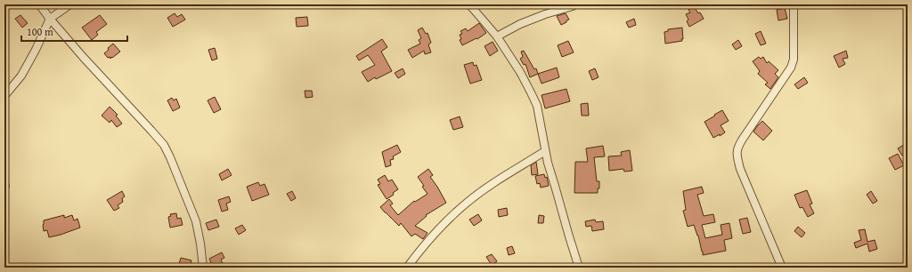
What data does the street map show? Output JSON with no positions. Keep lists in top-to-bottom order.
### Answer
{
  "scale_bar": "100 m"
}
